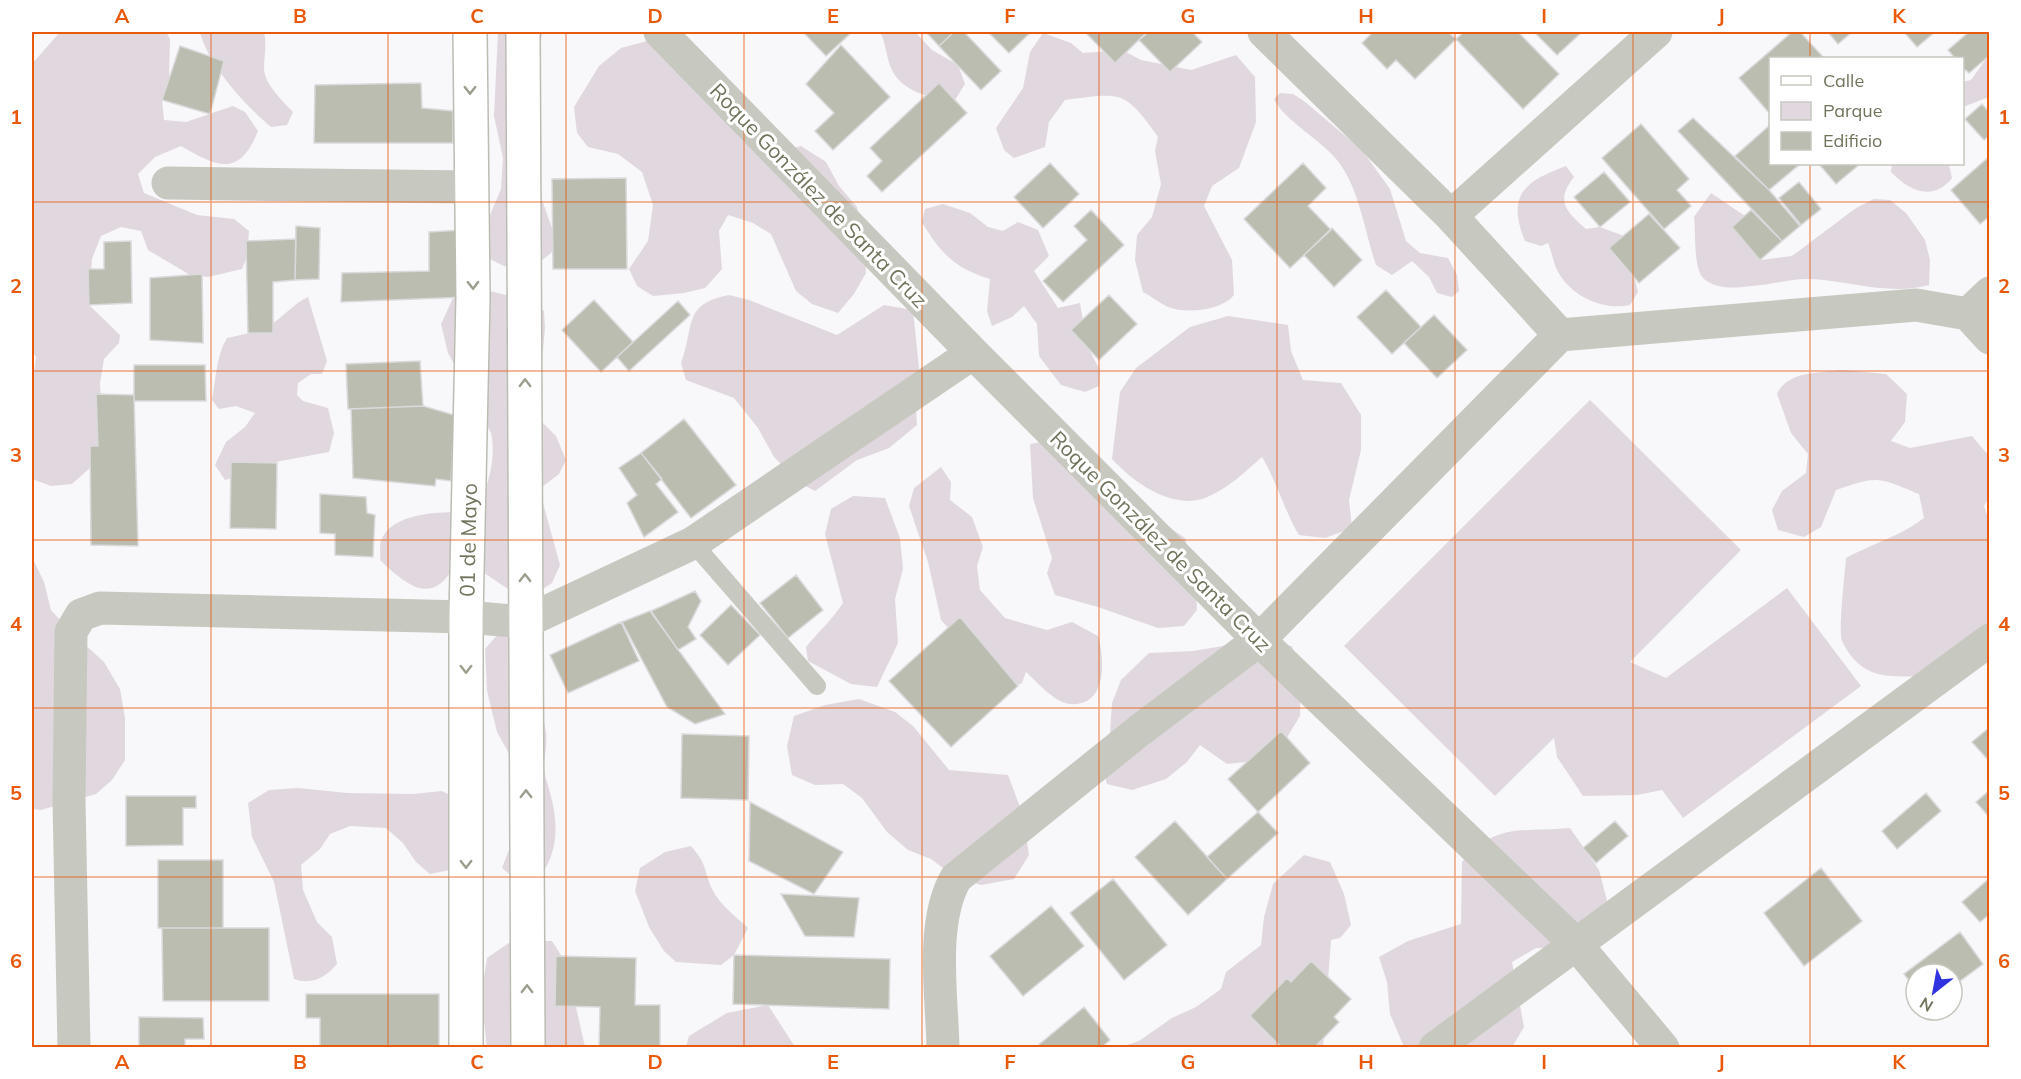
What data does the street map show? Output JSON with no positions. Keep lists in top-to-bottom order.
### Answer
{
  "streets": {
    "street": ["Roque González de Santa Cruz", "01 de Mayo"]
  },
  "legend": ["Calle", "Parque", "Edificio"],
  "north": "bottom left",
  "grid": {
    "columns": [
      "A",
      "B",
      "C",
      "D",
      "E",
      "F",
      "G",
      "H",
      "I",
      "J",
      "K"
    ],
    "rows": [
      "1",
      "2",
      "3",
      "4",
      "5",
      "6"
    ]
  }
}
